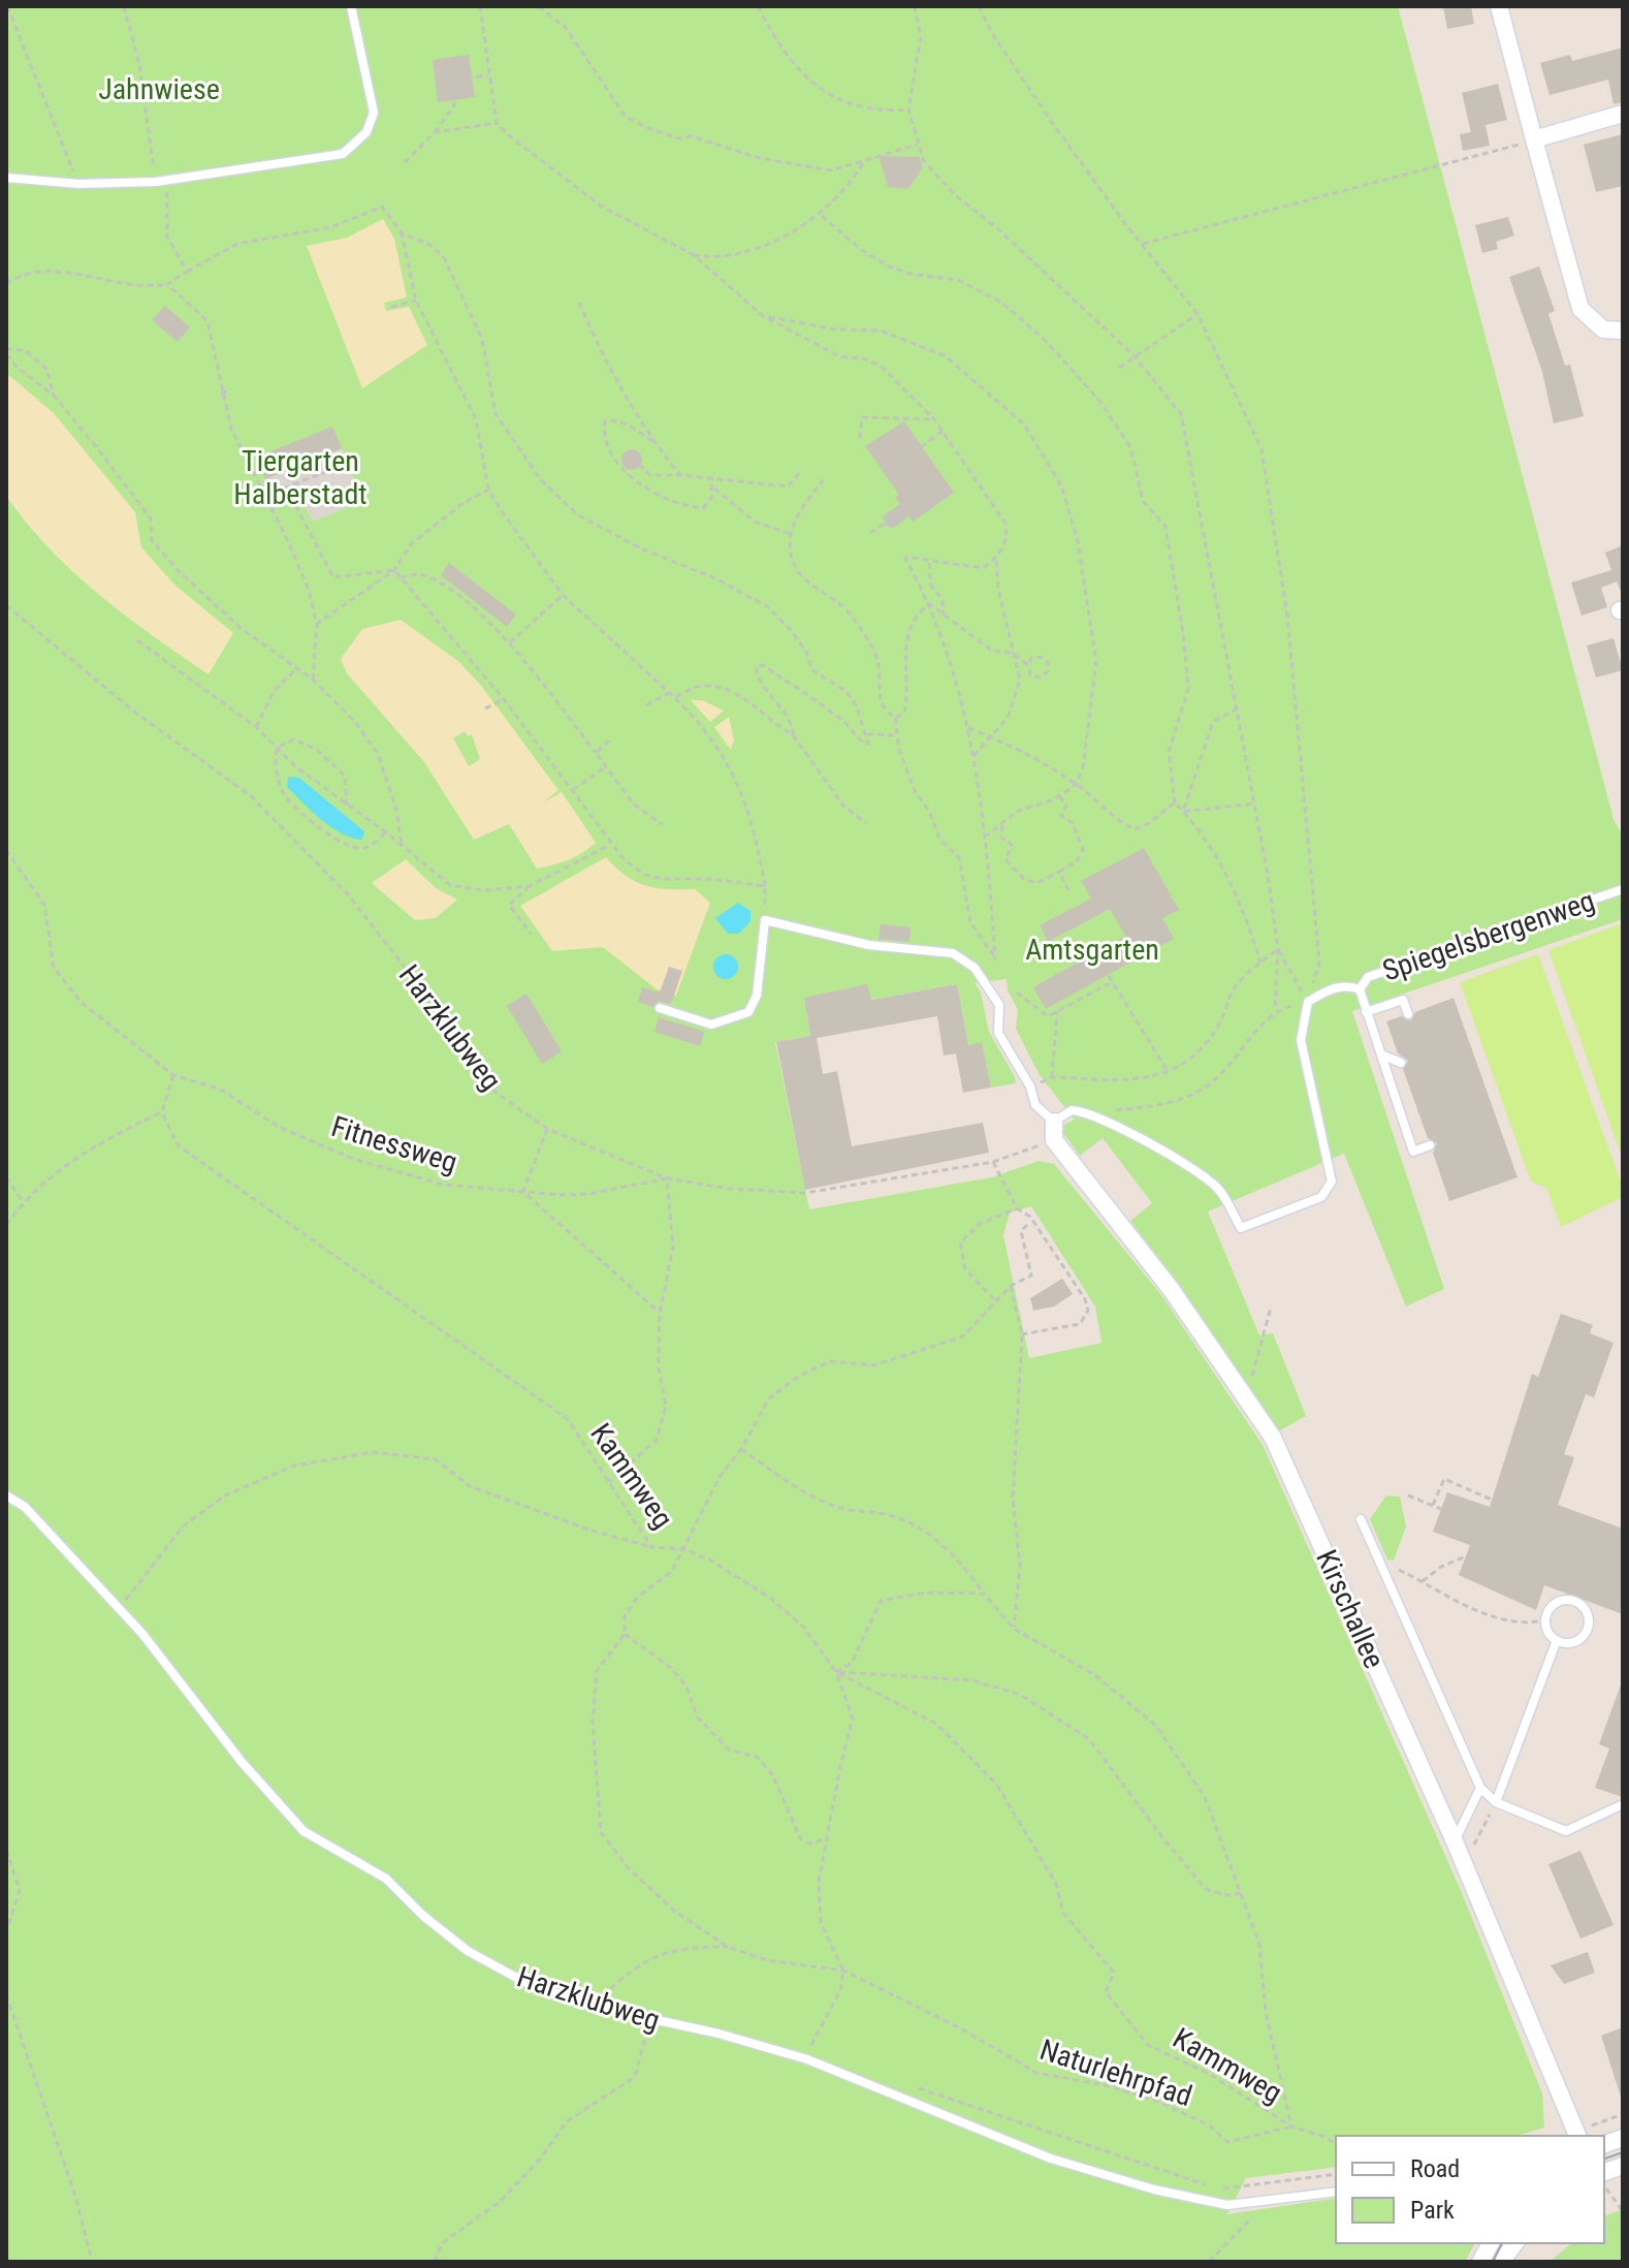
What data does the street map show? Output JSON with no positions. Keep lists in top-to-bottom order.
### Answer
{
  "streets": {
    "street": ["Kirschallee"],
    "lane": ["Spiegelsbergenweg", "Harzklubweg"],
    "path": ["Fitnessweg", "Kammweg", "Naturlehrpfad"]
  },
  "crossings": [
    ["Harzklubweg", "Fitnessweg"],
    ["Harzklubweg", "Kirschallee"],
    ["Kammweg", "Naturlehrpfad"]
  ],
  "parks": ["Jahnwiese", "Tiergarten Halberstadt", "Amtsgarten"],
  "legend": ["Road", "Park"]
}
